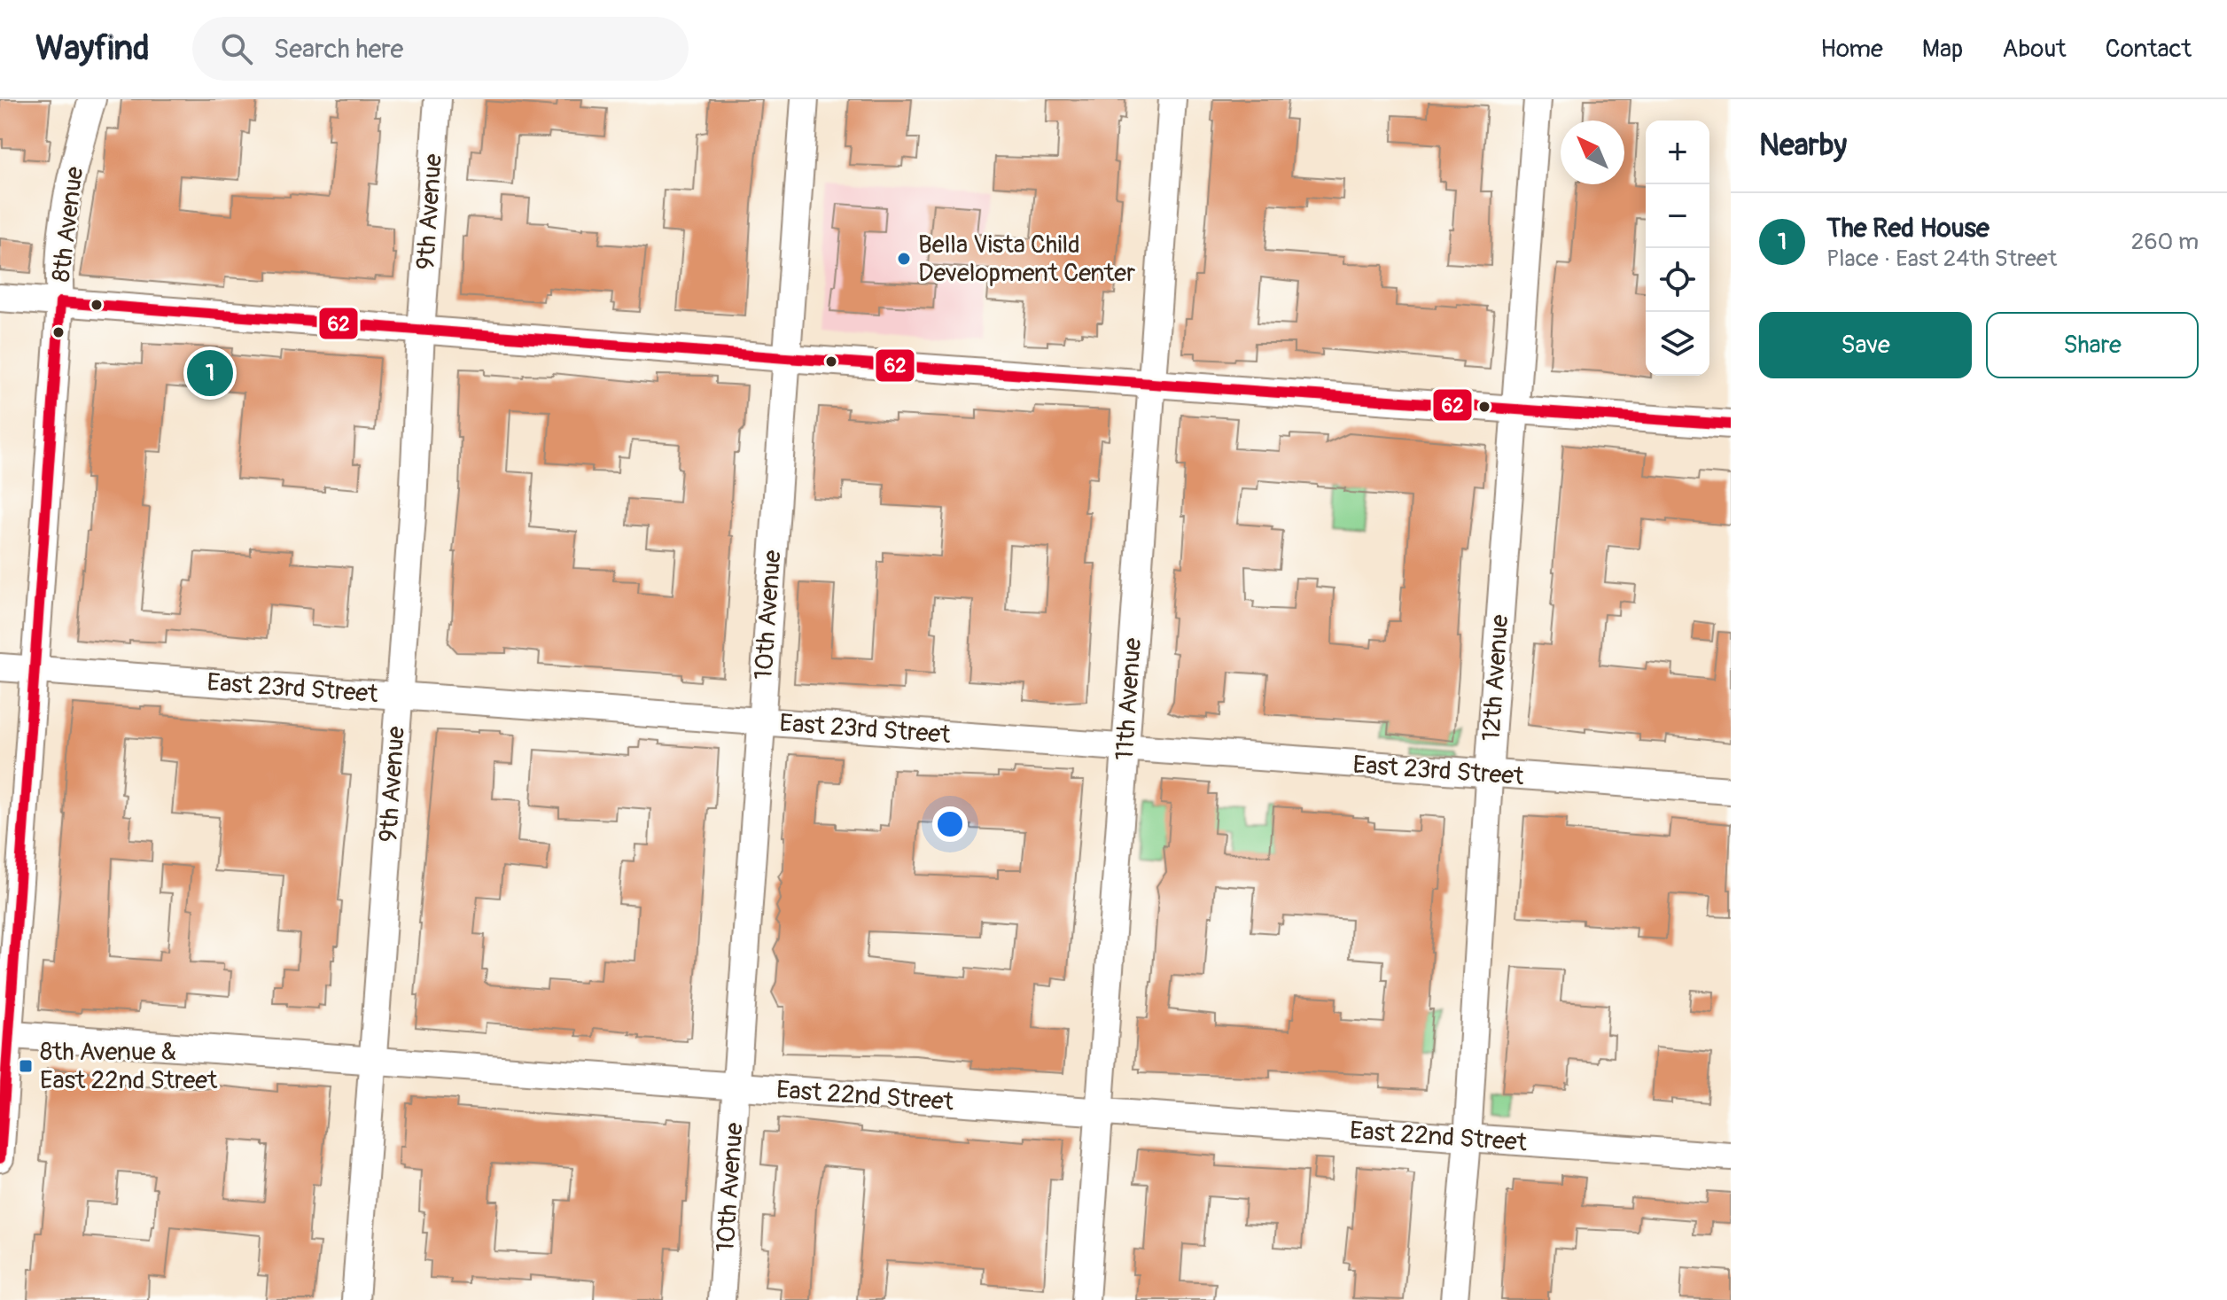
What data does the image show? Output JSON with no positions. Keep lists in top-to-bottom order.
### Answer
{
  "streets": {
    "street": [
      "9th Avenue",
      "8th Avenue",
      "10th Avenue",
      "12th Avenue",
      "East 23rd Street",
      "11th Avenue",
      "East 22nd Street"
    ]
  },
  "crossings": [
    ["9th Avenue", "East 23rd Street"],
    ["9th Avenue", "East 22nd Street"],
    ["8th Avenue", "East 23rd Street"],
    ["8th Avenue", "East 22nd Street"],
    ["10th Avenue", "East 23rd Street"],
    ["10th Avenue", "East 22nd Street"],
    ["12th Avenue", "East 23rd Street"],
    ["12th Avenue", "East 22nd Street"],
    ["East 23rd Street", "11th Avenue"],
    ["11th Avenue", "East 22nd Street"]
  ],
  "places": {
    "other": ["Bella Vista Child Development Center"],
    "transit": ["8th Avenue & East 22nd Street"]
  },
  "lines": ["transit line 62"],
  "north": "top left",
  "page": {
    "header": "Wayfind",
    "search": "Search here",
    "nav": [
      "Home",
      "Map",
      "About",
      "Contact"
    ],
    "heading": "Nearby",
    "map_buttons": ["+", "−"],
    "list": [
      {
        "mark": "1",
        "name": "The Red House",
        "note": "Place · East 24th Street",
        "value": "260 m"
      }
    ],
    "buttons": ["Save", "Share"],
    "pins": "1"
  }
}
